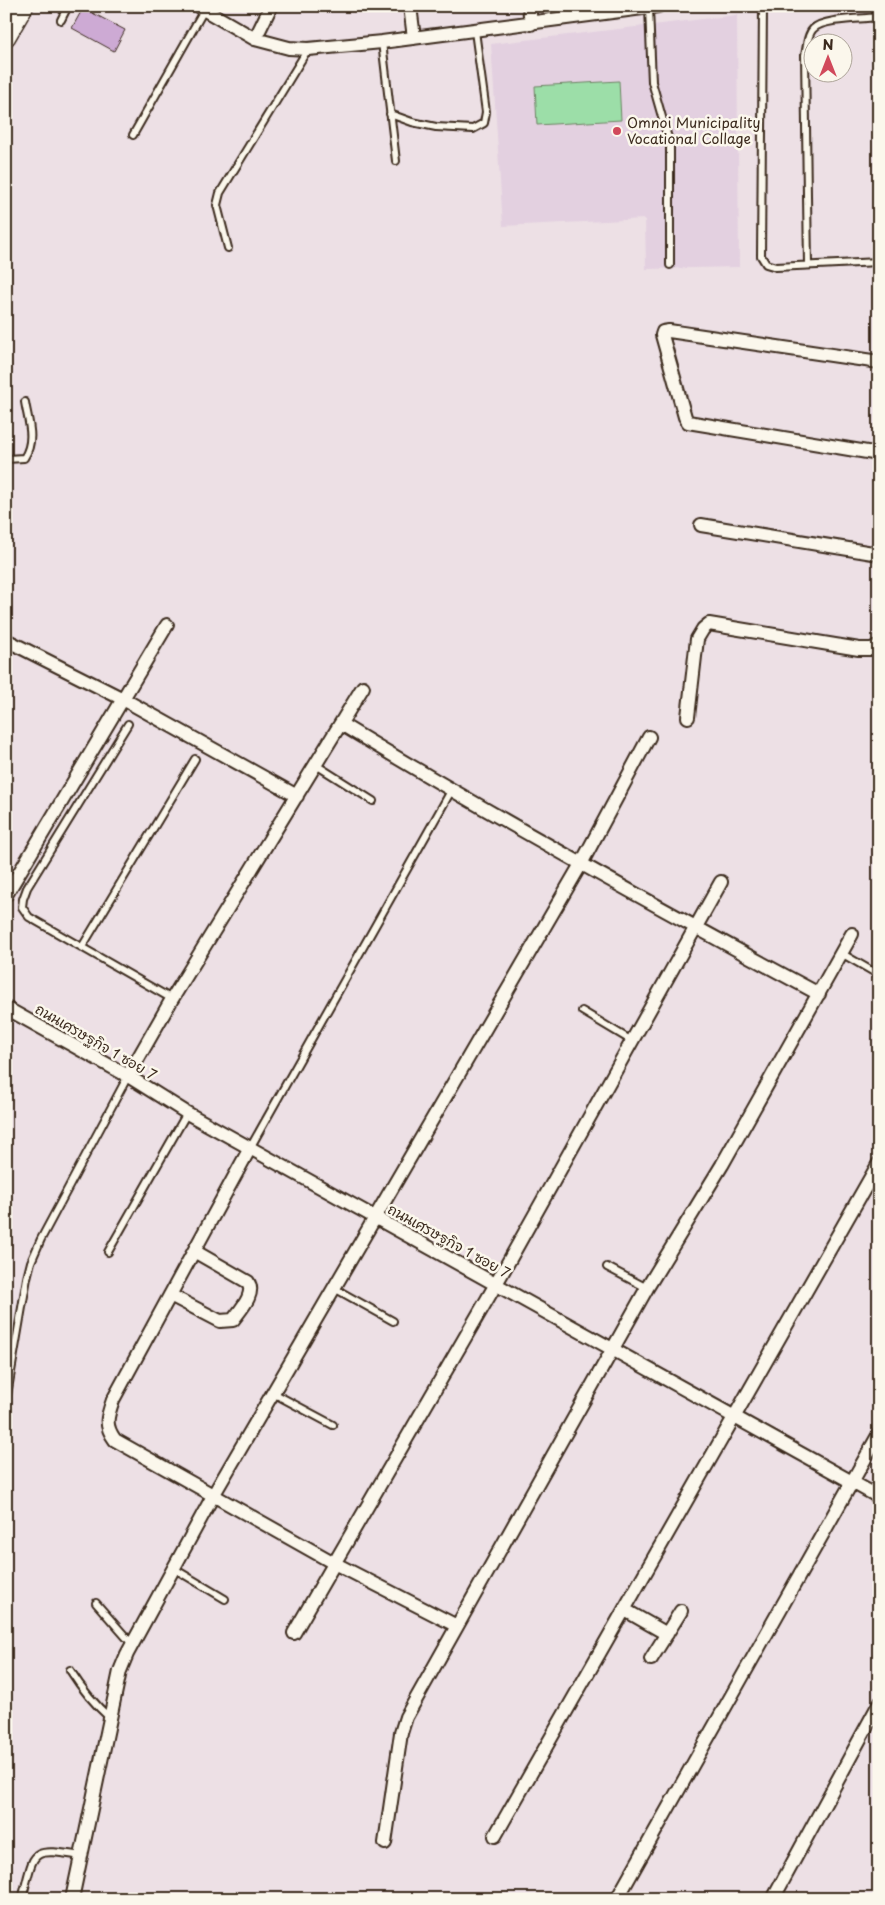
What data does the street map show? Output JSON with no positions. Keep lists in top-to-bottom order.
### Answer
{
  "streets": {
    "street": ["ถนนเศรษฐกิจ 1 ซอย 7"]
  },
  "places": ["Omnoi Municipality Vocational Collage"],
  "north": "top"
}
